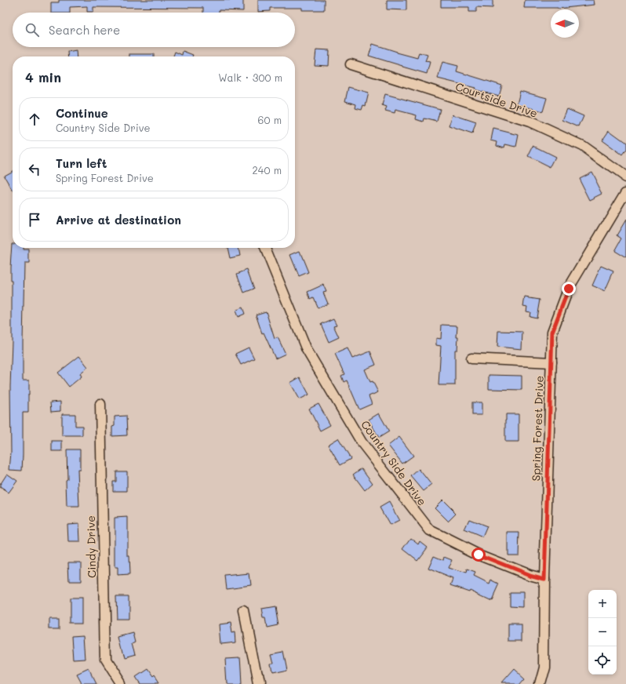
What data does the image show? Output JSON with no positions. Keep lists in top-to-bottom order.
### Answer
{
  "streets": {
    "street": [
      "Courtside Drive",
      "Spring Forest Drive",
      "Country Side Drive",
      "Cindy Drive"
    ]
  },
  "crossings": [
    ["Spring Forest Drive", "Country Side Drive"]
  ],
  "north": "left",
  "page": {
    "search": "Search here",
    "heading": ["4 min", "Walk · 300 m"],
    "list": [
      ["Continue", "Country Side Drive", "60 m"],
      ["Turn left", "Spring Forest Drive", "240 m"],
      "Arrive at destination"
    ],
    "map_buttons": ["+", "−"]
  }
}
